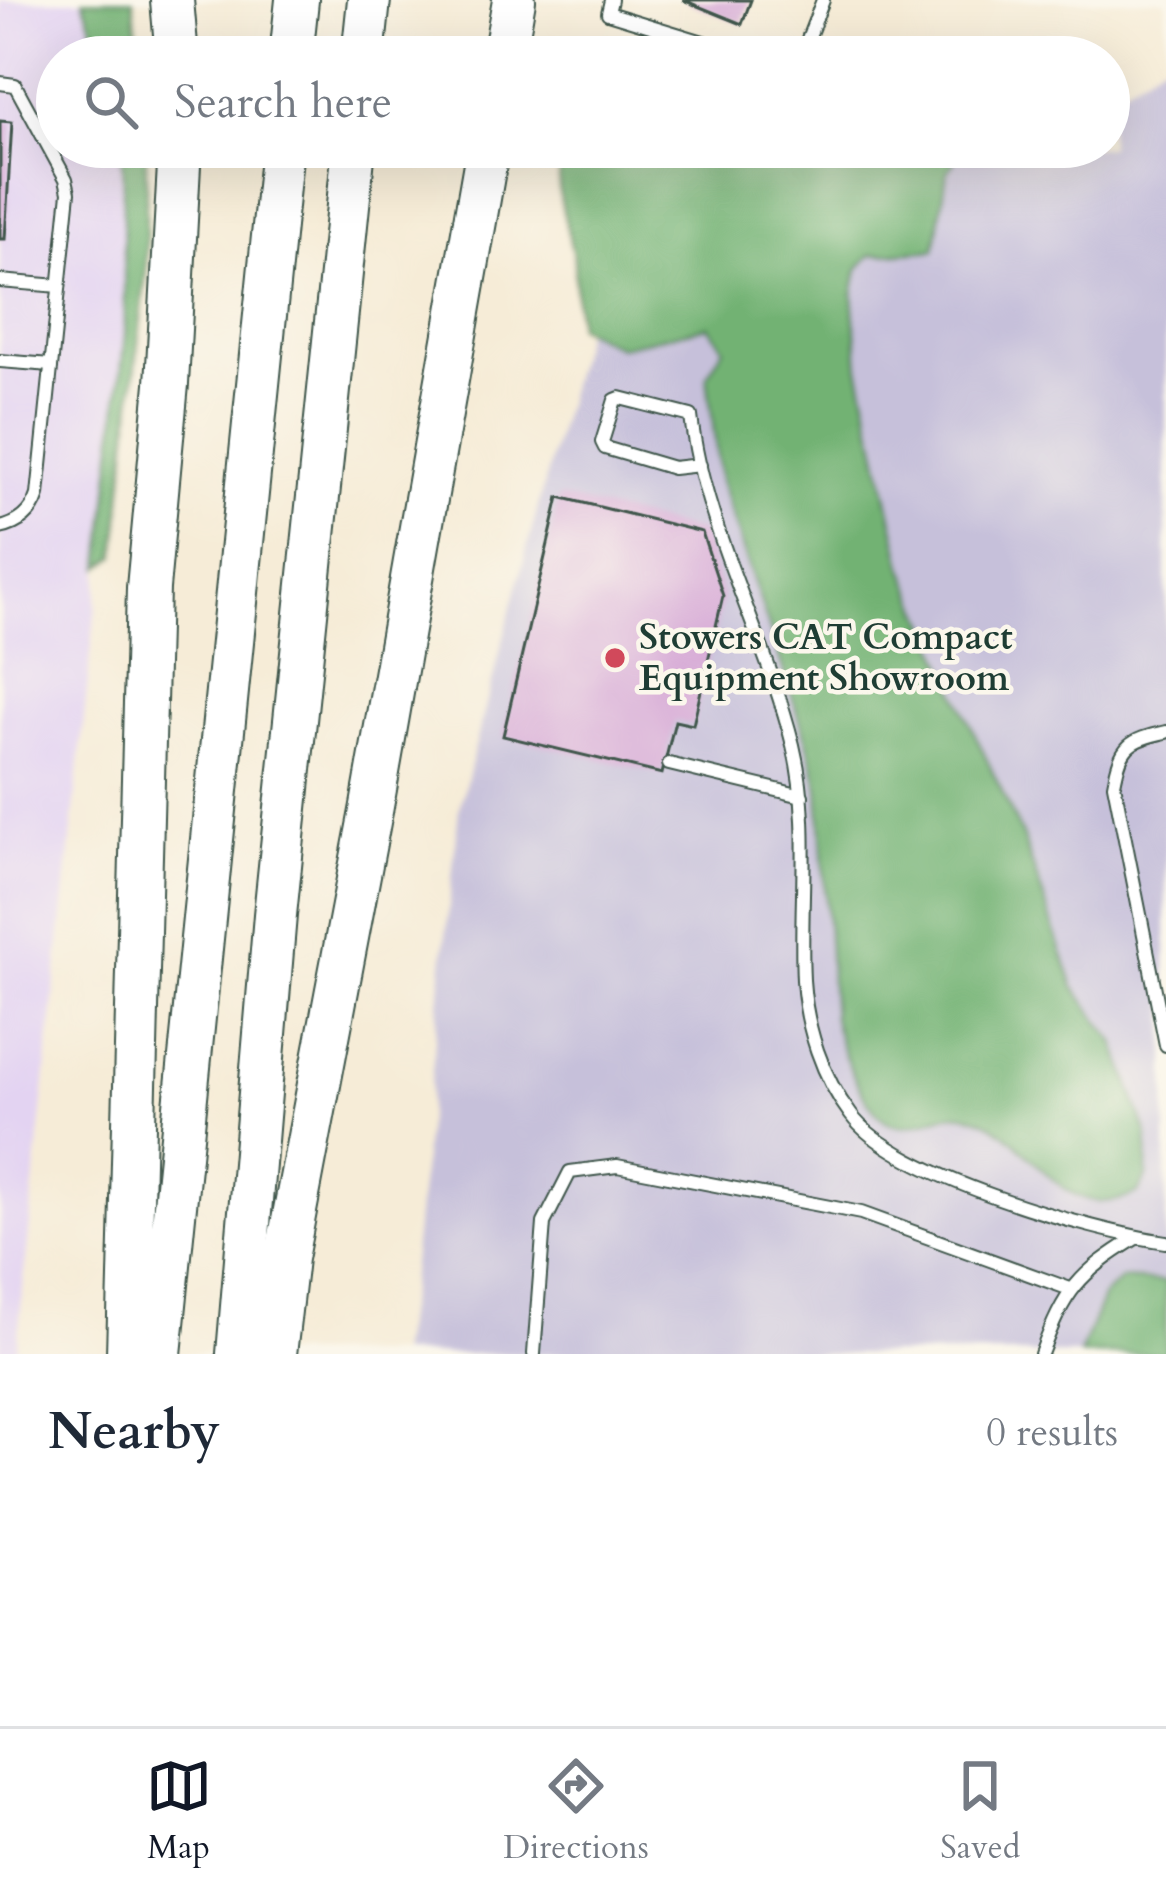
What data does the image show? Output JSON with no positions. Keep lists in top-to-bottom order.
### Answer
{
  "places": ["Stowers CAT Compact Equipment Showroom"],
  "page": {
    "search": "Search here",
    "heading": ["Nearby", "0 results"],
    "nav": ["Map", "Directions", "Saved"]
  }
}
